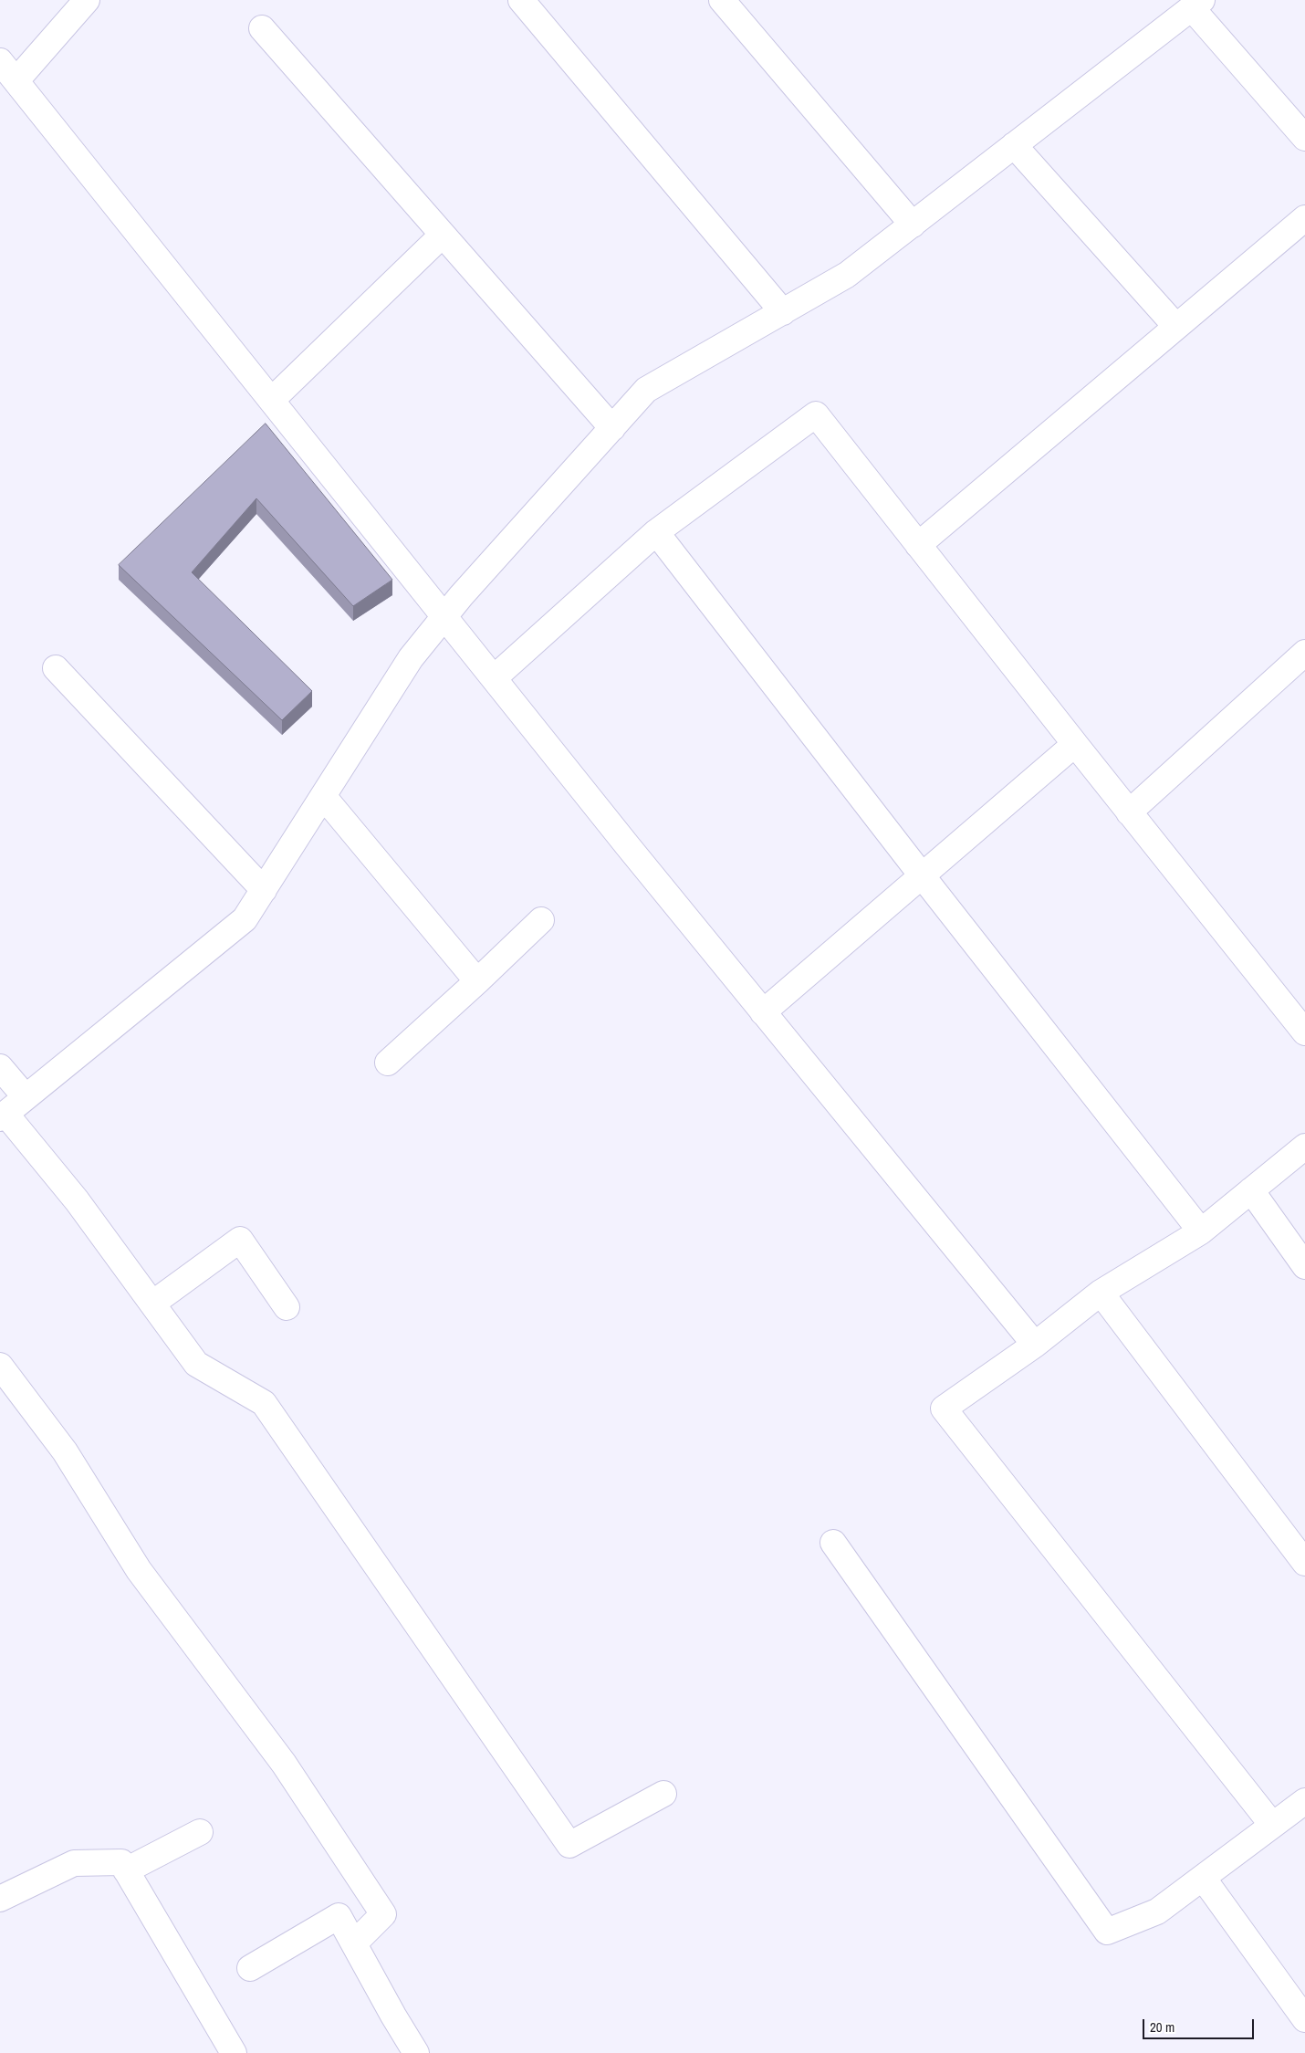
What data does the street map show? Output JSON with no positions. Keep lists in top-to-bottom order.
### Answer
{
  "scale_bar": "20 m"
}
